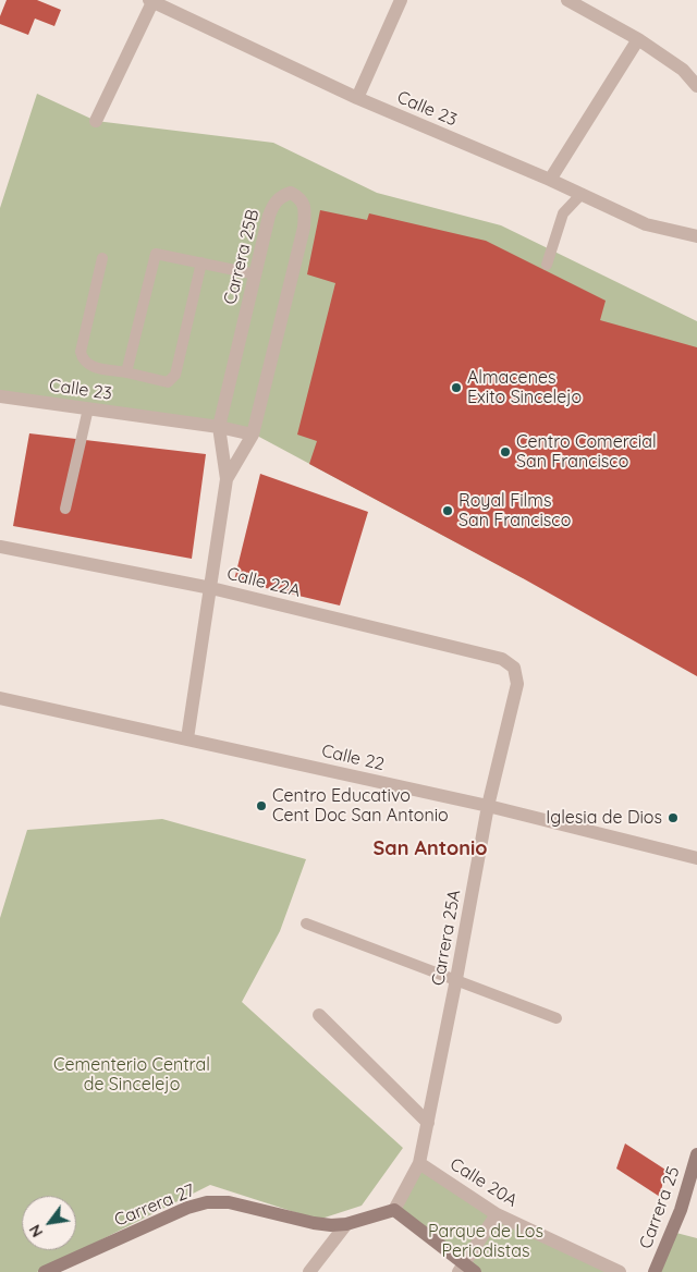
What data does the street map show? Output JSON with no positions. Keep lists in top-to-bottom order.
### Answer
{
  "streets": {
    "street": [
      "Calle 23",
      "Carrera 25B",
      "Calle 22A",
      "Calle 22",
      "Carrera 25A",
      "Calle 20A",
      "Carrera 27",
      "Carrera 25"
    ]
  },
  "crossings": [
    ["Calle 23", "Carrera 25B"],
    ["Carrera 25B", "Calle 22A"],
    ["Carrera 25B", "Calle 22"],
    ["Calle 22A", "Carrera 25A"],
    ["Calle 22", "Carrera 25A"],
    ["Carrera 25A", "Calle 20A"],
    ["Carrera 25A", "Carrera 27"]
  ],
  "districts": ["San Antonio"],
  "parks": ["Cementerio Central de Sincelejo", "Parque de Los Periodistas"],
  "places": [
    "Almacenes Exito Sincelejo",
    "Centro Comercial San Francisco",
    "Royal Films San Francisco",
    "Centro Educativo Cent Doc San Antonio",
    "Iglesia de Dios"
  ],
  "north": "bottom left"
}
